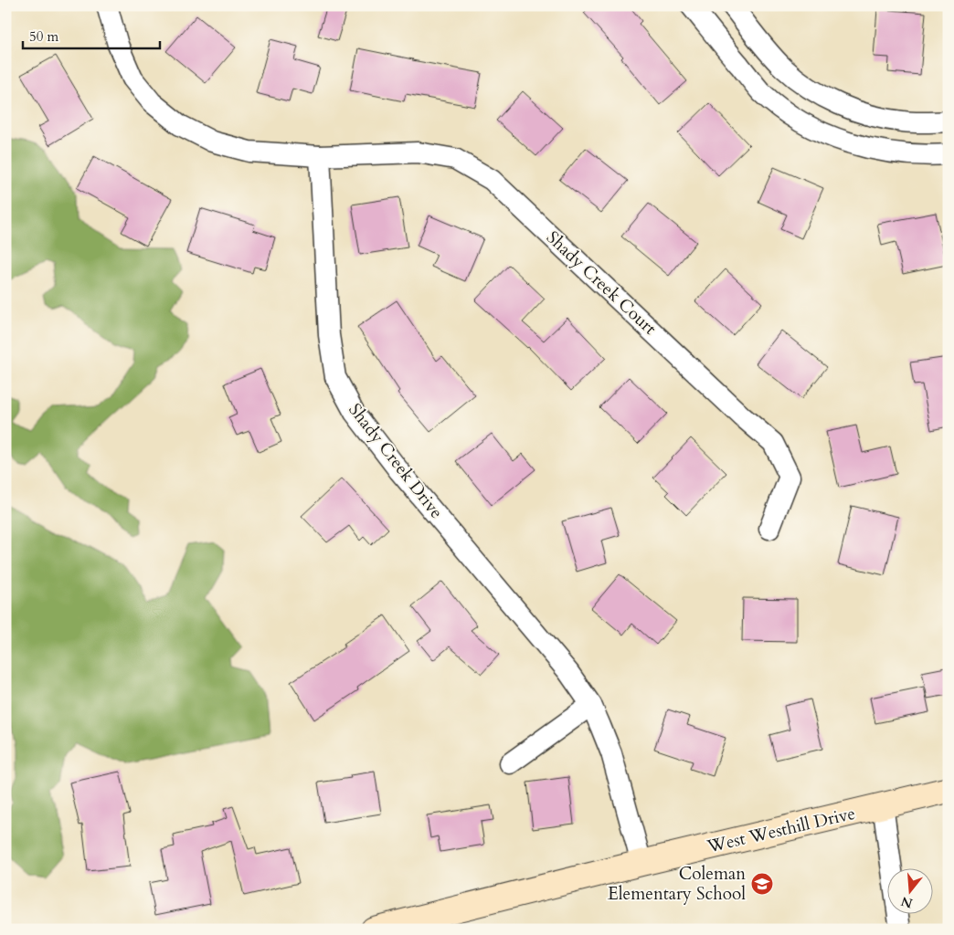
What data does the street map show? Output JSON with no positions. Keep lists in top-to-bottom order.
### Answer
{
  "streets": {
    "street": ["Shady Creek Court", "Shady Creek Drive", "West Westhill Drive"]
  },
  "crossings": [
    ["Shady Creek Court", "Shady Creek Drive"],
    ["Shady Creek Drive", "West Westhill Drive"]
  ],
  "places": {
    "school or university": ["Coleman Elementary School"]
  },
  "scale_bar": "50 m",
  "north": "bottom"
}
